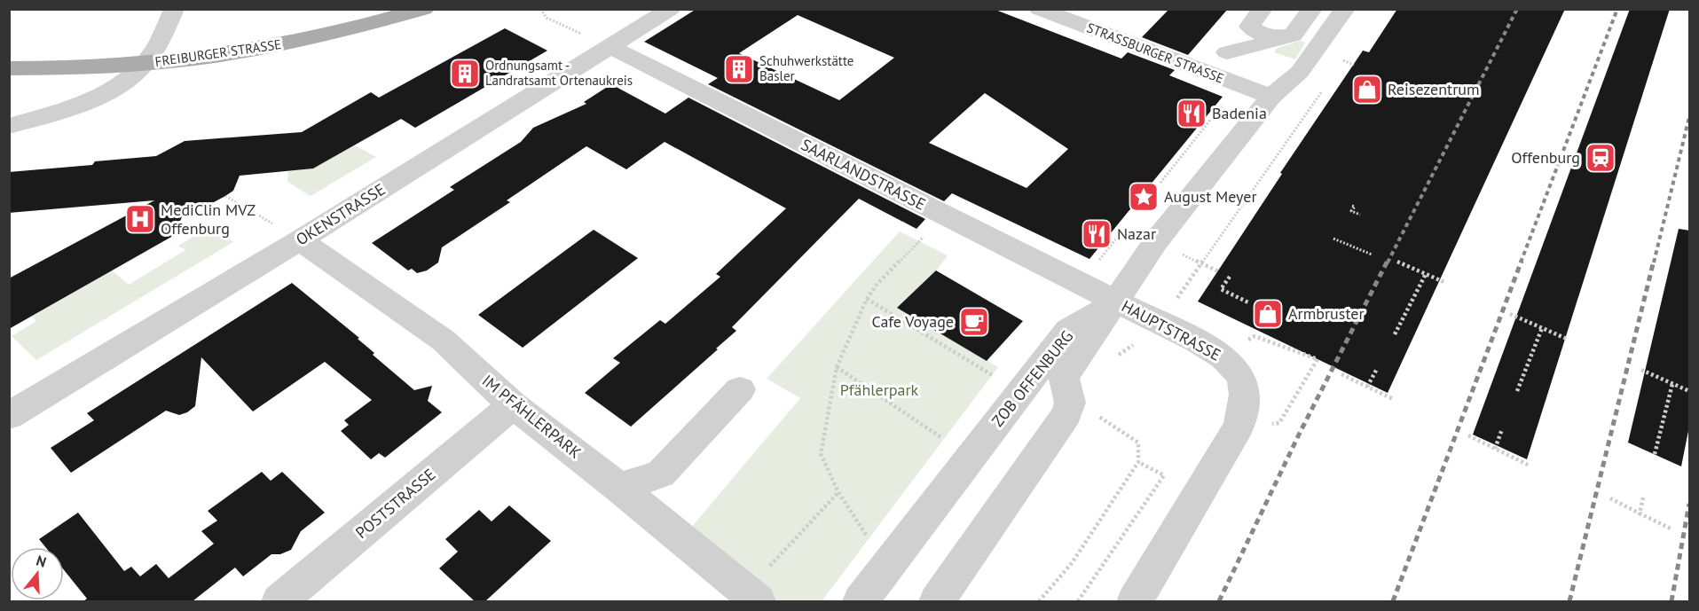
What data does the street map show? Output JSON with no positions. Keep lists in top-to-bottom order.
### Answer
{
  "streets": {
    "main road": ["FREIBURGER STRASSE"],
    "street": [
      "STRASSBURGER STRASSE",
      "SAARLANDSTRASSE",
      "OKENSTRASSE",
      "HAUPTSTRASSE",
      "ZOB OFFENBURG",
      "IM PFÄHLERPARK",
      "POSTSTRASSE"
    ]
  },
  "crossings": [
    ["STRASSBURGER STRASSE", "HAUPTSTRASSE"],
    ["SAARLANDSTRASSE", "OKENSTRASSE"],
    ["SAARLANDSTRASSE", "HAUPTSTRASSE"],
    ["SAARLANDSTRASSE", "ZOB OFFENBURG"],
    ["OKENSTRASSE", "IM PFÄHLERPARK"],
    ["HAUPTSTRASSE", "ZOB OFFENBURG"],
    ["IM PFÄHLERPARK", "POSTSTRASSE"]
  ],
  "parks": ["Pfählerpark"],
  "places": {
    "building": ["Schuhwerkstätte Basler", "Ordnungsamt - Landratsamt Ortenaukreis"],
    "shop": ["Reisezentrum", "Armbruster"],
    "restaurant": ["Badenia", "Nazar"],
    "station": ["Offenburg"],
    "place": ["August Meyer"],
    "hospital": ["MediClin MVZ Offenburg"],
    "cafe": ["Cafe Voyage"]
  },
  "north": "top"
}
